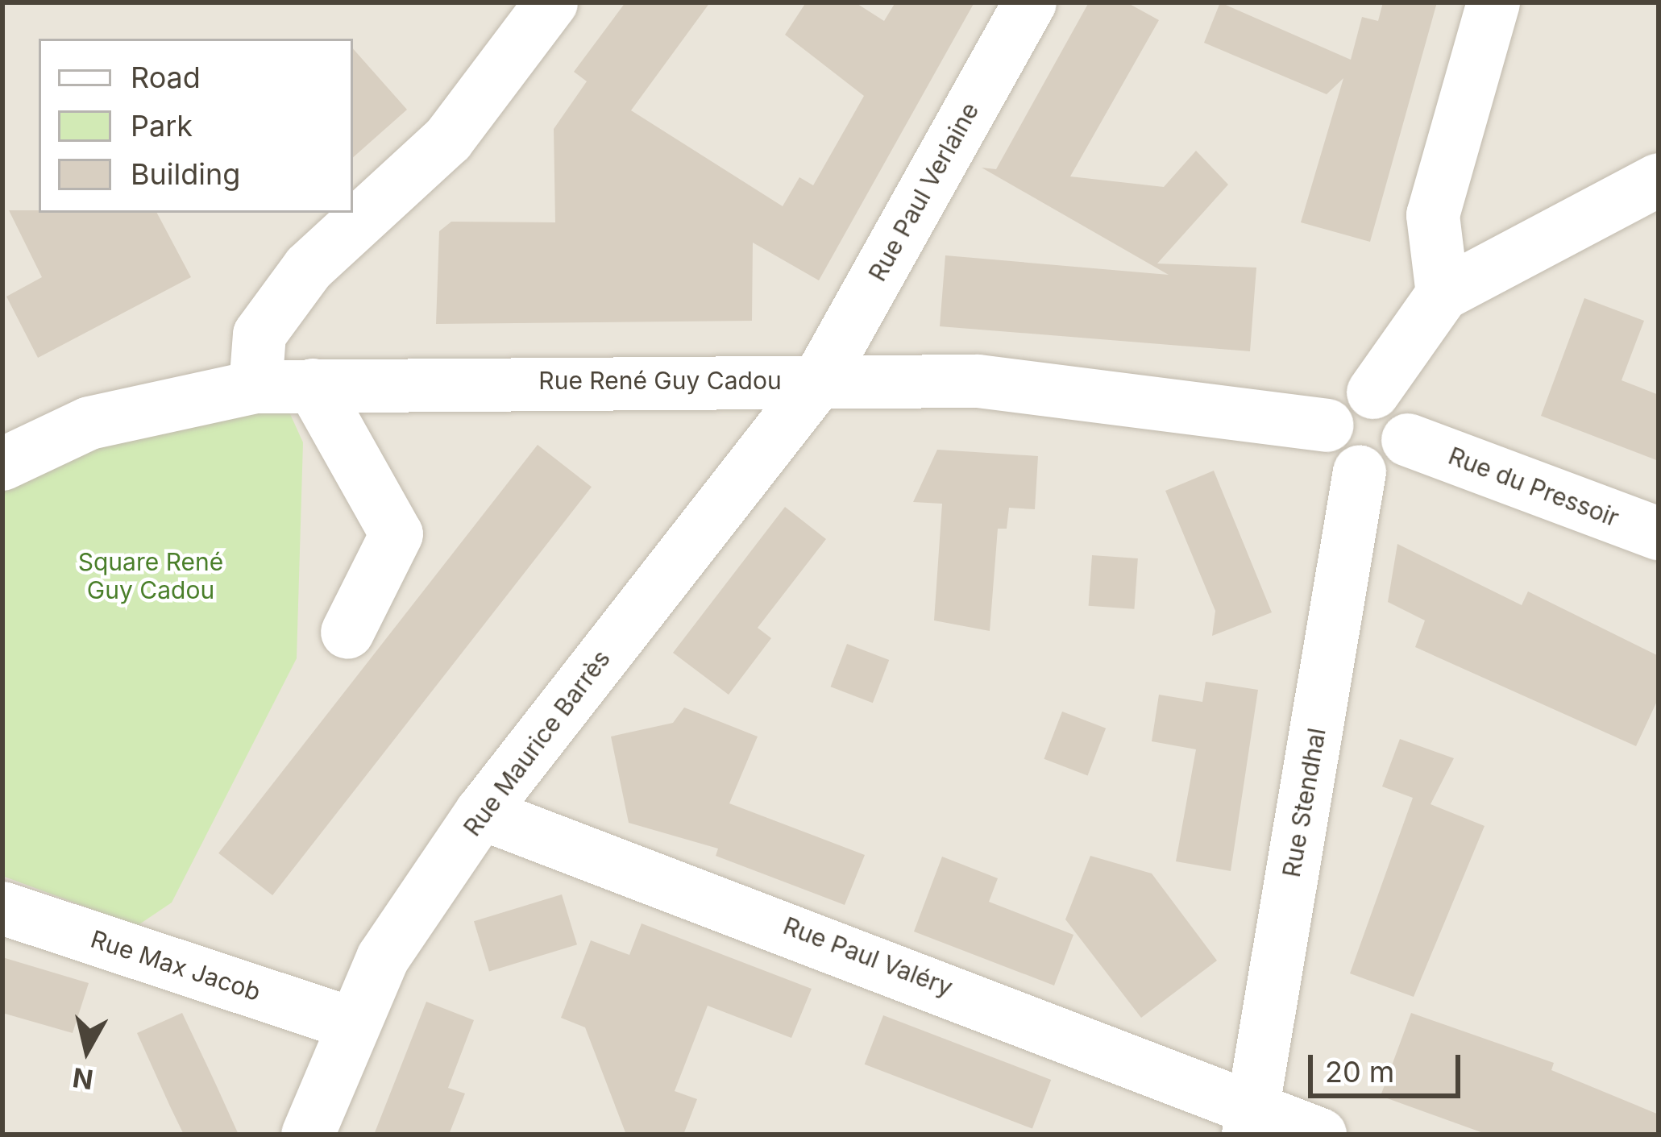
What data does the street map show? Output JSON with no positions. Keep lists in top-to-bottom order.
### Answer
{
  "streets": {
    "street": [
      "Rue Paul Verlaine",
      "Rue René Guy Cadou",
      "Rue du Pressoir",
      "Rue Maurice Barrès",
      "Rue Stendhal",
      "Rue Paul Valéry",
      "Rue Max Jacob"
    ]
  },
  "crossings": [
    ["Rue Paul Verlaine", "Rue René Guy Cadou"],
    ["Rue Paul Verlaine", "Rue Maurice Barrès"],
    ["Rue René Guy Cadou", "Rue du Pressoir"],
    ["Rue René Guy Cadou", "Rue Maurice Barrès"],
    ["Rue René Guy Cadou", "Rue Stendhal"],
    ["Rue du Pressoir", "Rue Stendhal"],
    ["Rue Maurice Barrès", "Rue Paul Valéry"],
    ["Rue Maurice Barrès", "Rue Max Jacob"],
    ["Rue Stendhal", "Rue Paul Valéry"]
  ],
  "parks": ["Square René Guy Cadou"],
  "legend": ["Road", "Park", "Building"],
  "scale_bar": "20 m",
  "north": "bottom"
}
